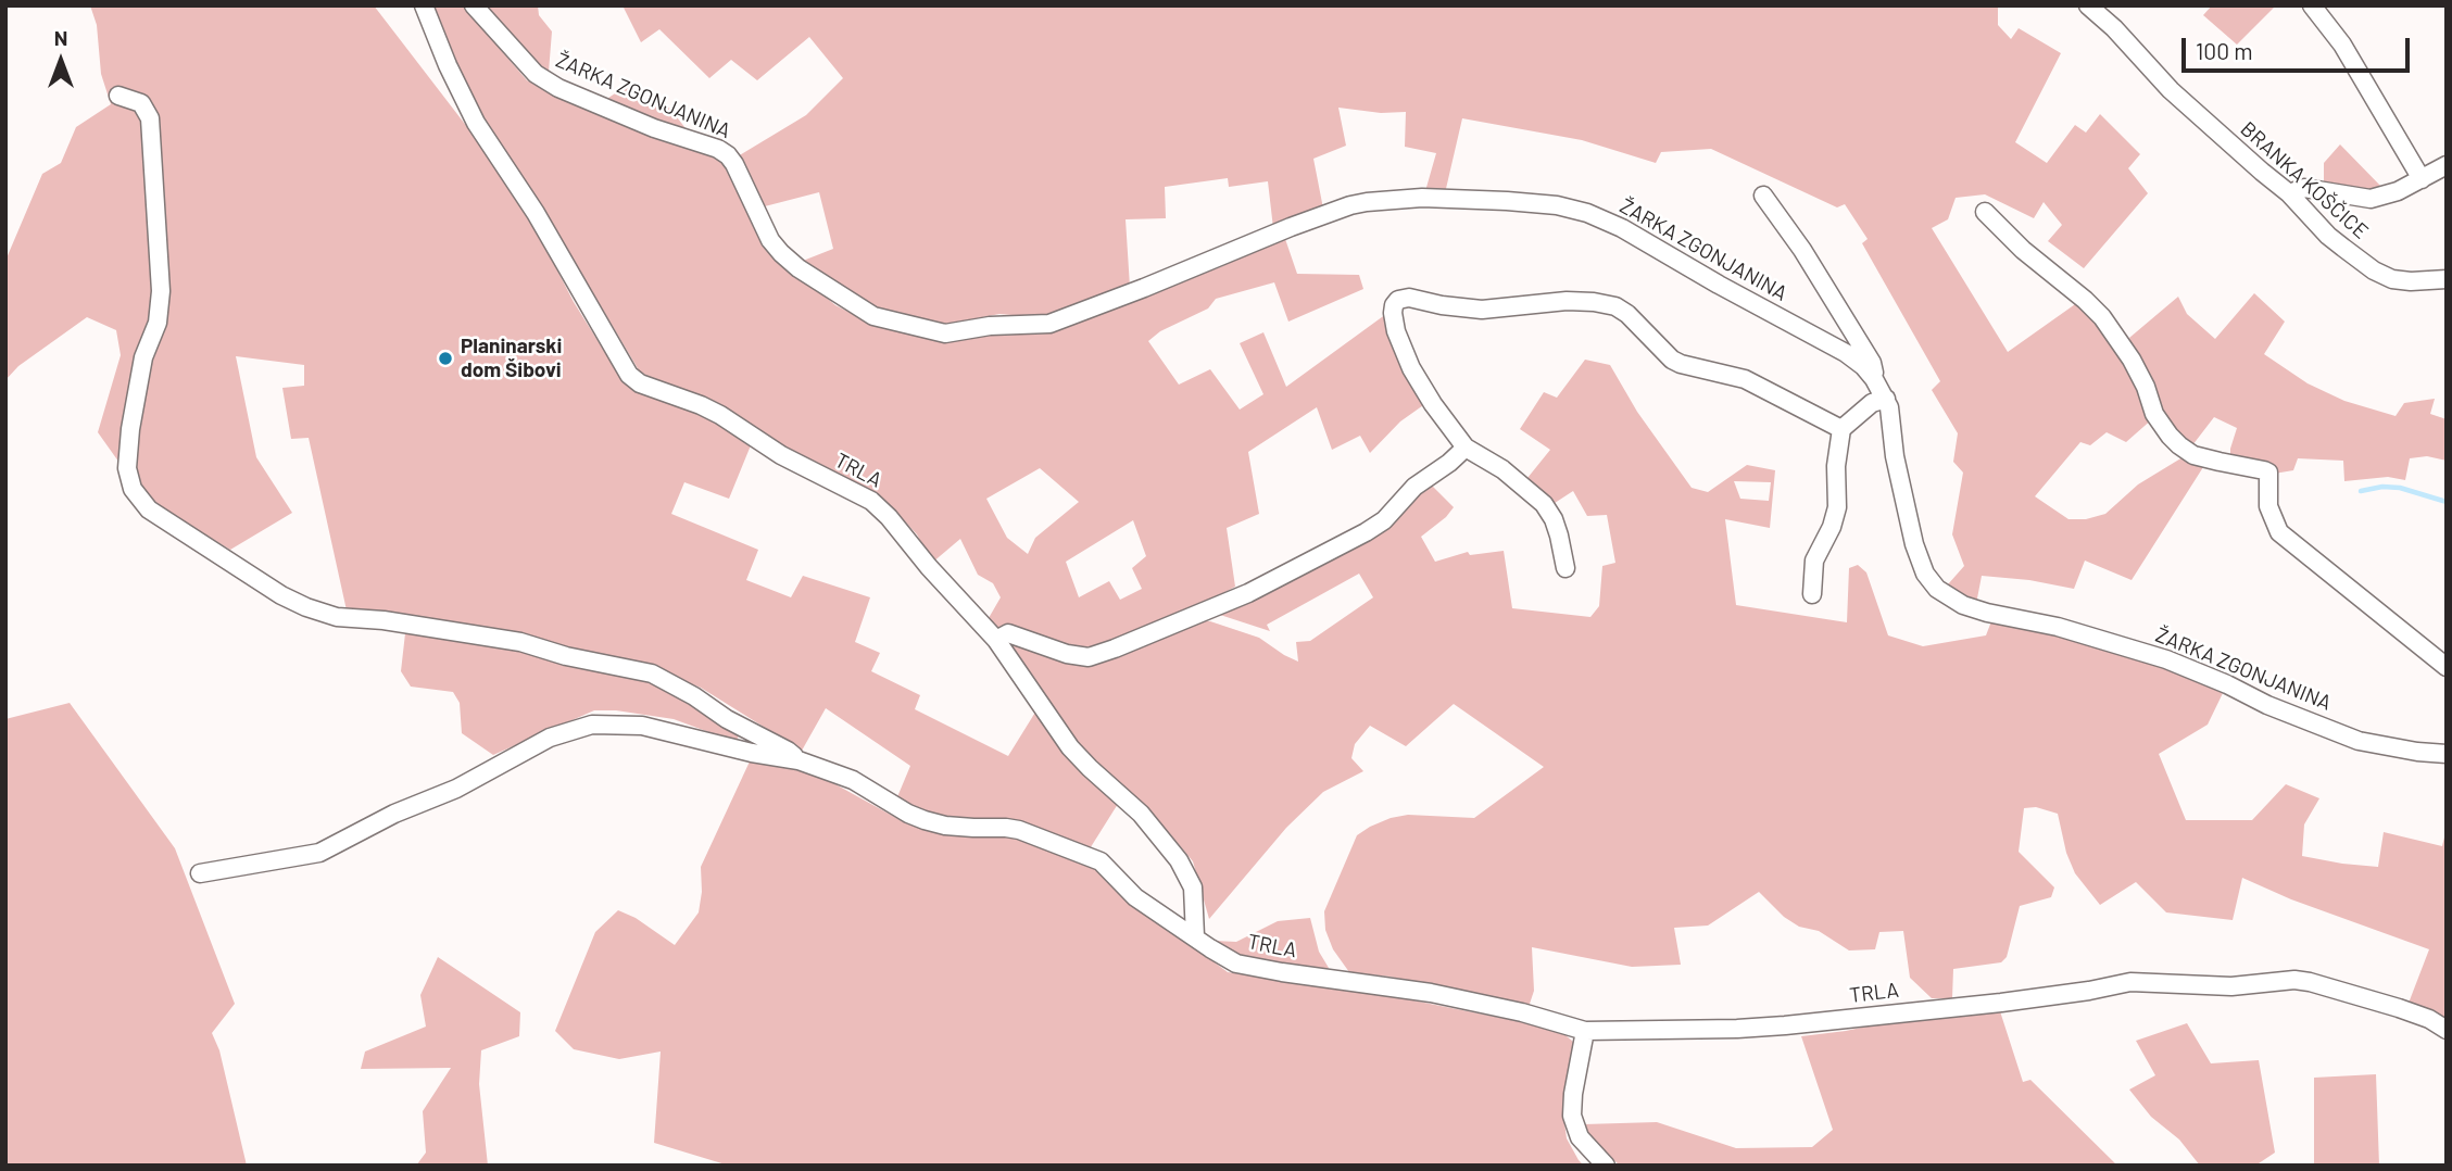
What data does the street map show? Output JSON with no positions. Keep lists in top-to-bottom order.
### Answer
{
  "streets": {
    "street": ["ŽARKA ZGONJANINA", "BRANKA KOŠČICE", "TRLA"]
  },
  "places": ["Planinarski dom Šibovi"],
  "scale_bar": "100 m",
  "north": "top"
}
